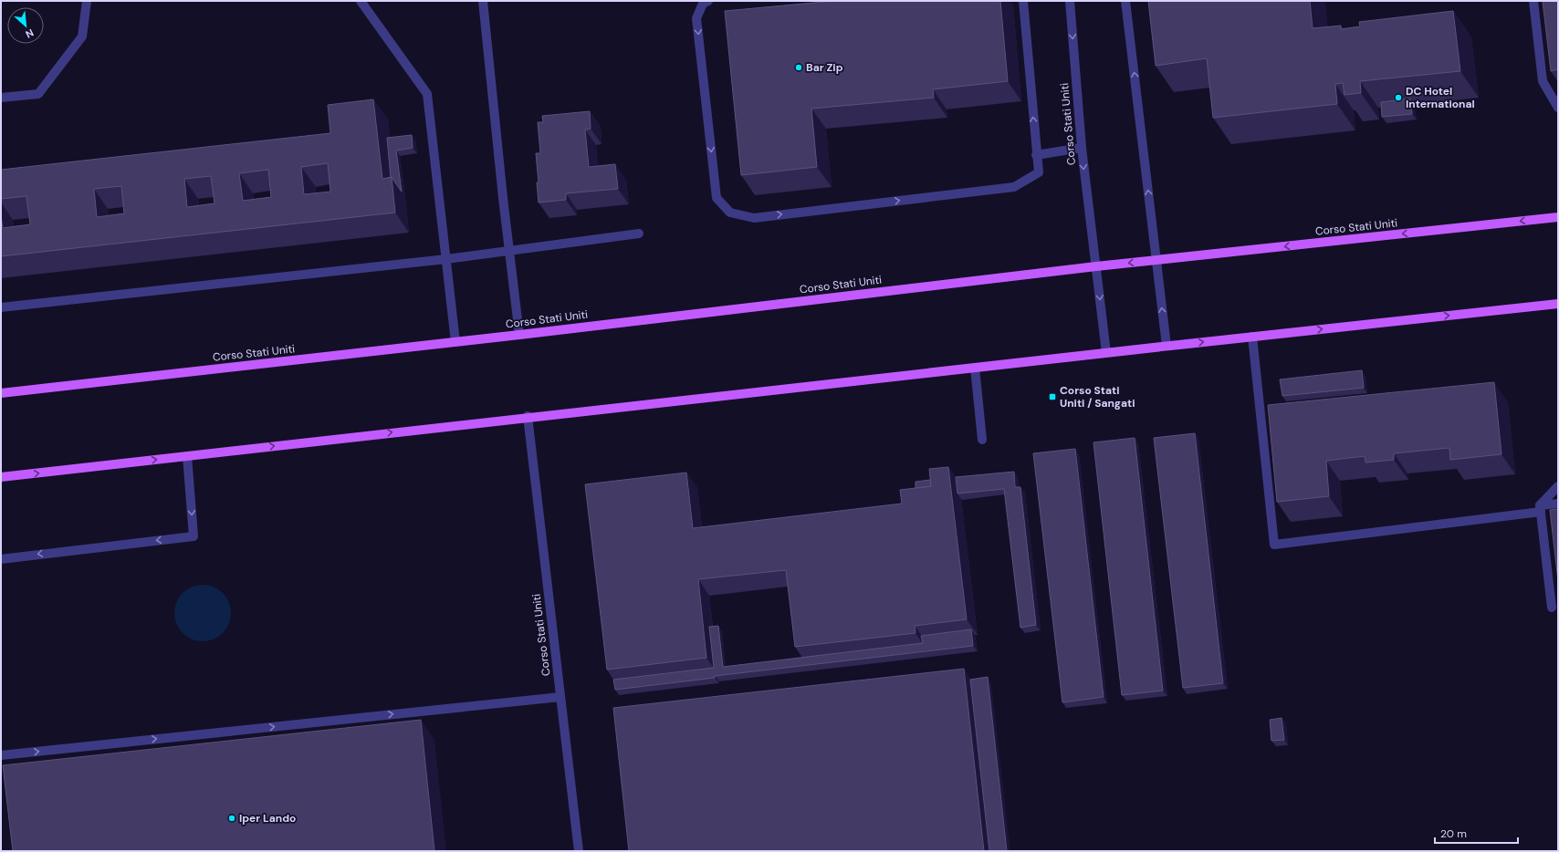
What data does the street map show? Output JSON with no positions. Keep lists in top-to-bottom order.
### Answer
{
  "streets": {
    "main road": ["Corso Stati Uniti"]
  },
  "places": {
    "other": ["Bar Zip", "DC Hotel International", "Iper Lando"],
    "transit": ["Corso Stati Uniti / Sangati"]
  },
  "scale_bar": "20 m",
  "north": "bottom right"
}
